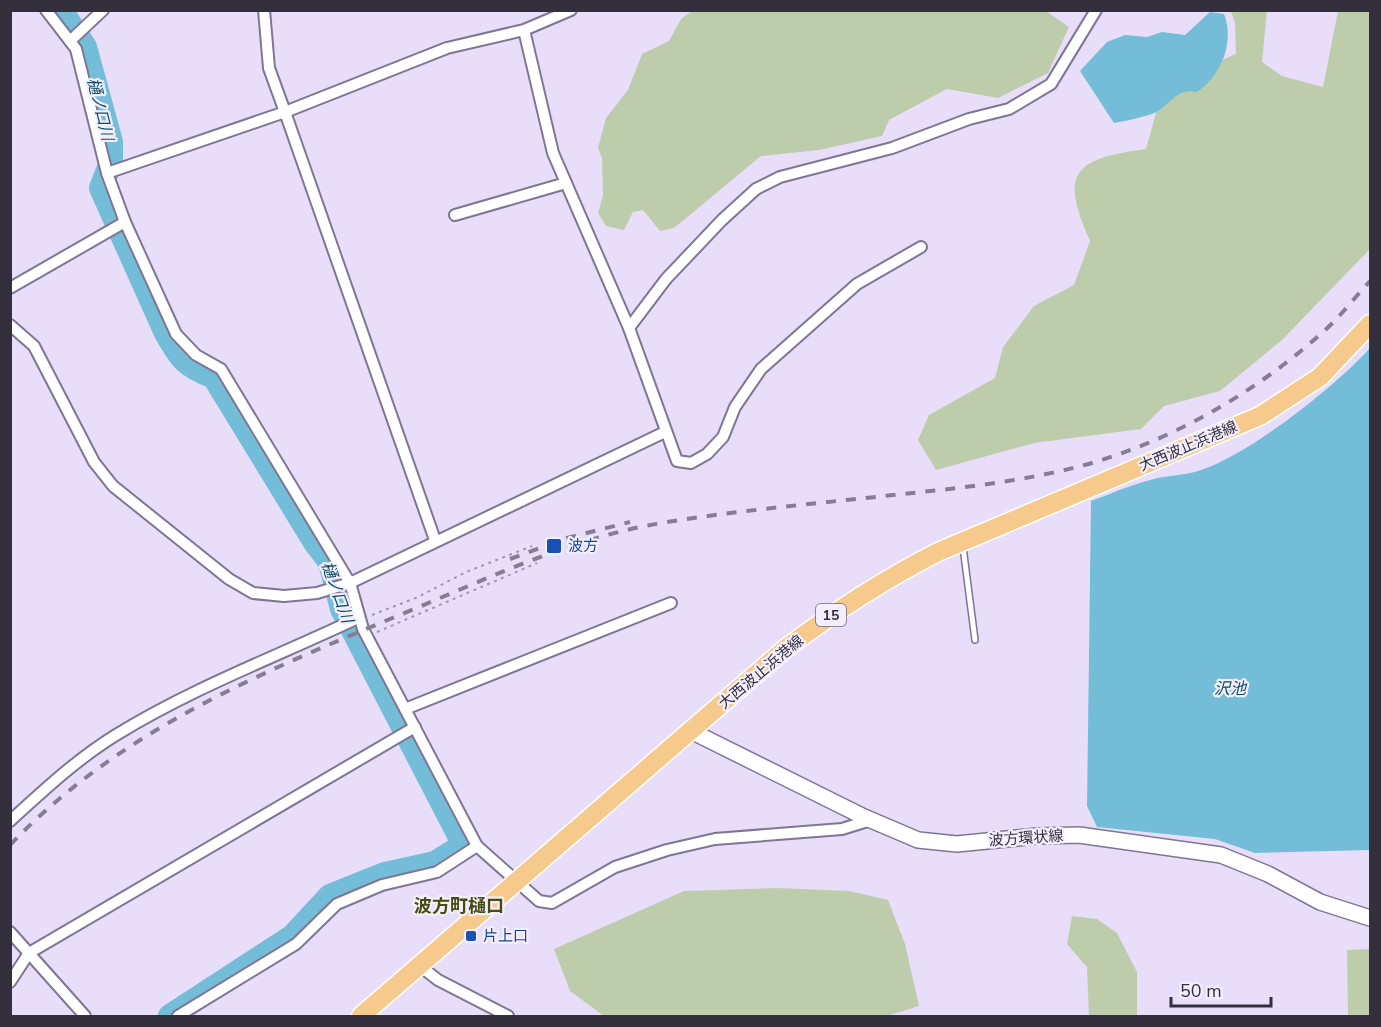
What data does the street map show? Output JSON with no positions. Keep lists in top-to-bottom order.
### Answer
{
  "streets": {
    "main road": ["大西波止浜港線", "15", "波方環状線"]
  },
  "crossings": [
    ["大西波止浜港線", "波方環状線"]
  ],
  "districts": ["波方町樋口"],
  "water": ["樋ノ口川", "沢池"],
  "places": {
    "transit": ["波方", "片上口"]
  },
  "scale_bar": "50 m"
}
